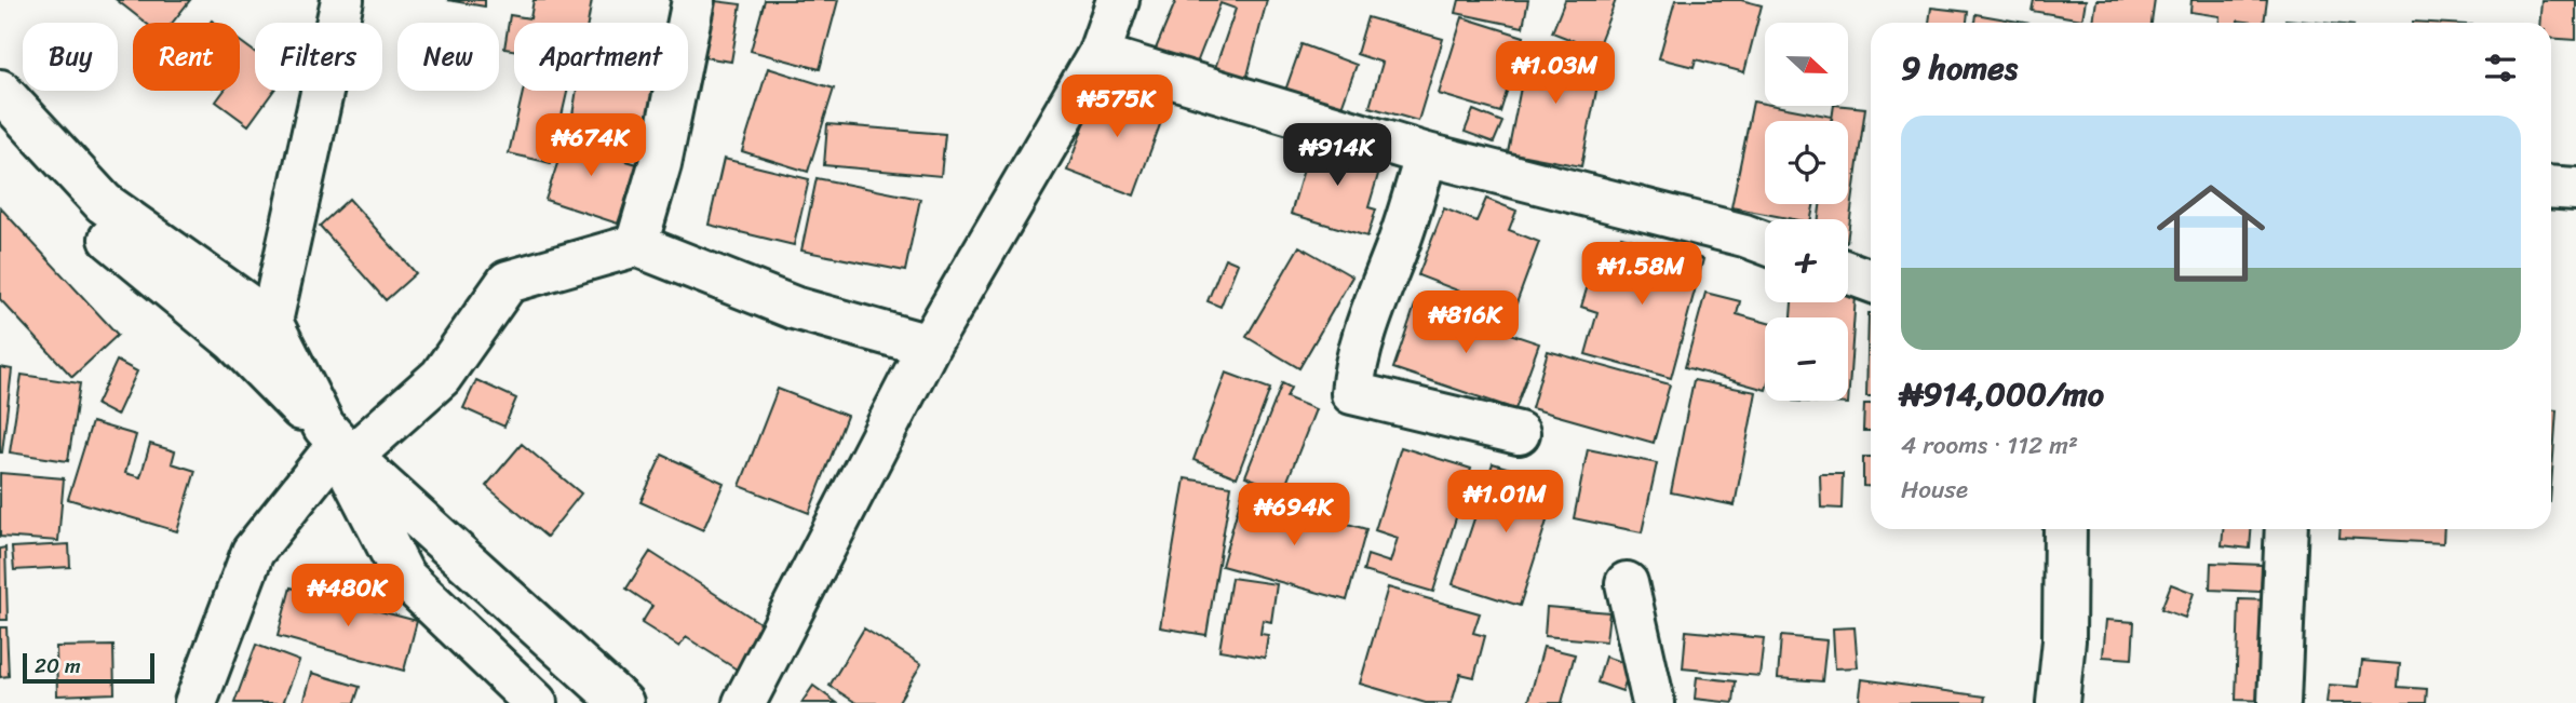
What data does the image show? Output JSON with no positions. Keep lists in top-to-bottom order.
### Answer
{
  "scale_bar": "20 m",
  "north": "right",
  "page": {
    "map_buttons": ["+", "−"],
    "chip": [
      "Buy",
      "Rent",
      "Filters",
      "New",
      "Apartment"
    ],
    "heading": "9 homes",
    "price": [
      "₦1.03M",
      "₦575K",
      "₦674K",
      "₦914K",
      "₦1.58M",
      "₦816K",
      "₦1.01M",
      "₦694K",
      "₦480K"
    ],
    "list": [
      {
        "name": "₦914,000/mo",
        "note": "4 rooms · 112 m² · House"
      }
    ],
    "scale": "20 m"
  }
}
